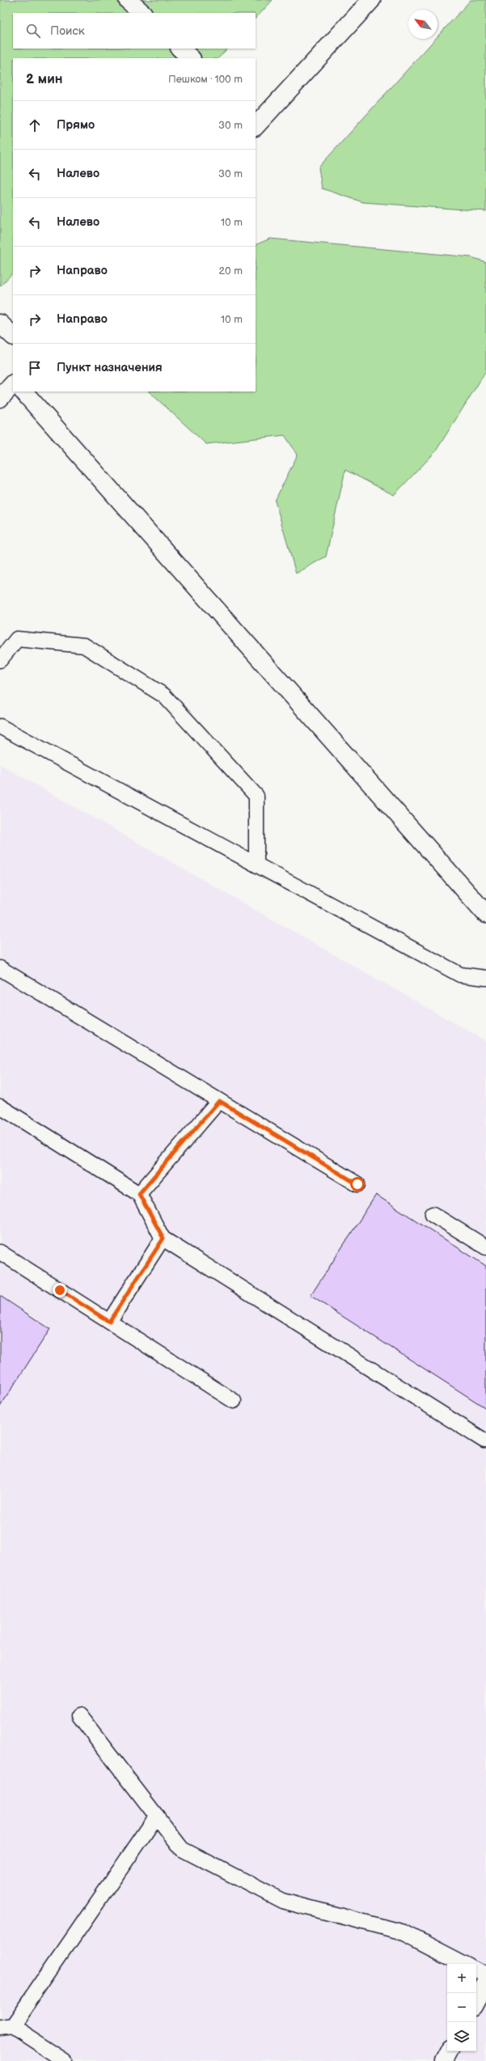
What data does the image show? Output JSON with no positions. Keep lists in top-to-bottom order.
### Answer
{
  "north": "top left",
  "page": {
    "search": "Поиск",
    "heading": ["2 мин", "Пешком · 100 m"],
    "list": [
      ["Прямо", "30 m"],
      ["Налево", "30 m"],
      ["Налево", "10 m"],
      ["Направо", "20 m"],
      ["Направо", "10 m"],
      "Пункт назначения"
    ],
    "map_buttons": ["+", "−"]
  }
}
